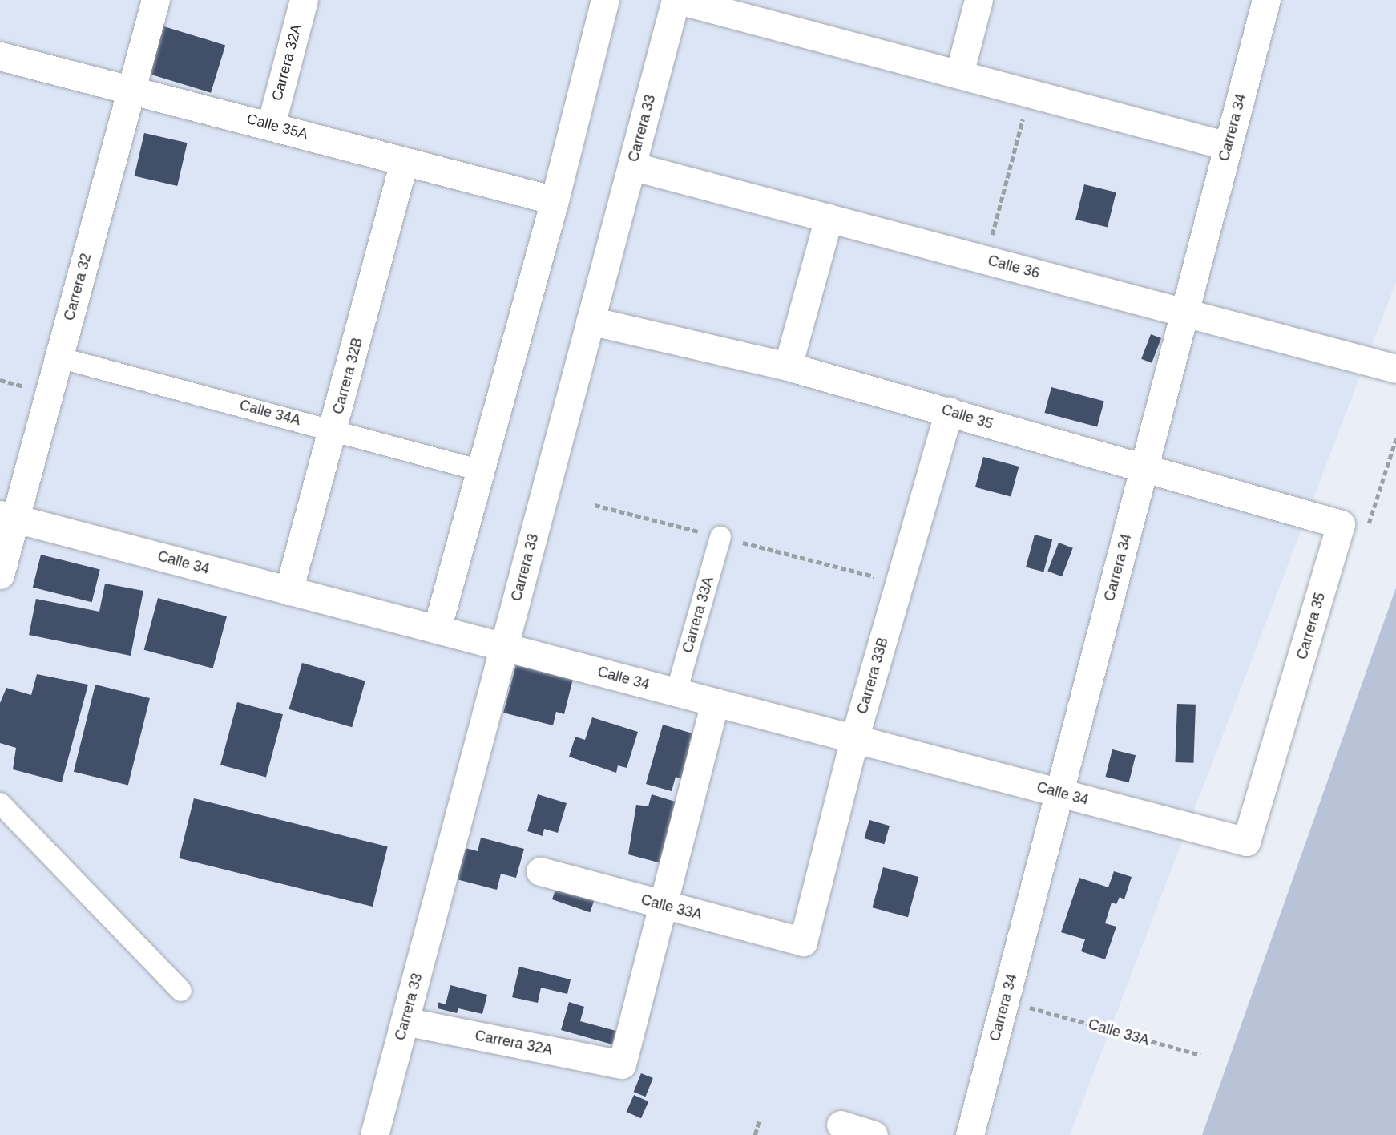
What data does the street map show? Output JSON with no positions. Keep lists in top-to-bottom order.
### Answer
{
  "streets": {
    "street": [
      "Carrera 32A",
      "Calle 35A",
      "Carrera 34",
      "Carrera 33",
      "Calle 36",
      "Carrera 32",
      "Carrera 32B",
      "Calle 34A",
      "Calle 35",
      "Calle 34",
      "Carrera 33A",
      "Carrera 35",
      "Carrera 33B",
      "Calle 33A"
    ]
  },
  "crossings": [
    ["Carrera 32A", "Calle 35A"],
    ["Carrera 32A", "Carrera 33"],
    ["Carrera 32A", "Calle 33A"],
    ["Calle 35A", "Carrera 32"],
    ["Calle 35A", "Carrera 32B"],
    ["Carrera 34", "Calle 36"],
    ["Carrera 34", "Calle 35"],
    ["Carrera 34", "Calle 34"],
    ["Carrera 34", "Calle 33A"],
    ["Carrera 33", "Calle 36"],
    ["Carrera 33", "Calle 35"],
    ["Carrera 33", "Calle 34"],
    ["Carrera 32", "Calle 34A"],
    ["Carrera 32", "Calle 34"],
    ["Carrera 32B", "Calle 34A"],
    ["Carrera 32B", "Calle 34"],
    ["Calle 35", "Carrera 35"],
    ["Calle 35", "Carrera 33B"],
    ["Calle 34", "Carrera 33A"],
    ["Calle 34", "Carrera 35"],
    ["Calle 34", "Carrera 33B"],
    ["Carrera 33B", "Calle 33A"]
  ]
}
